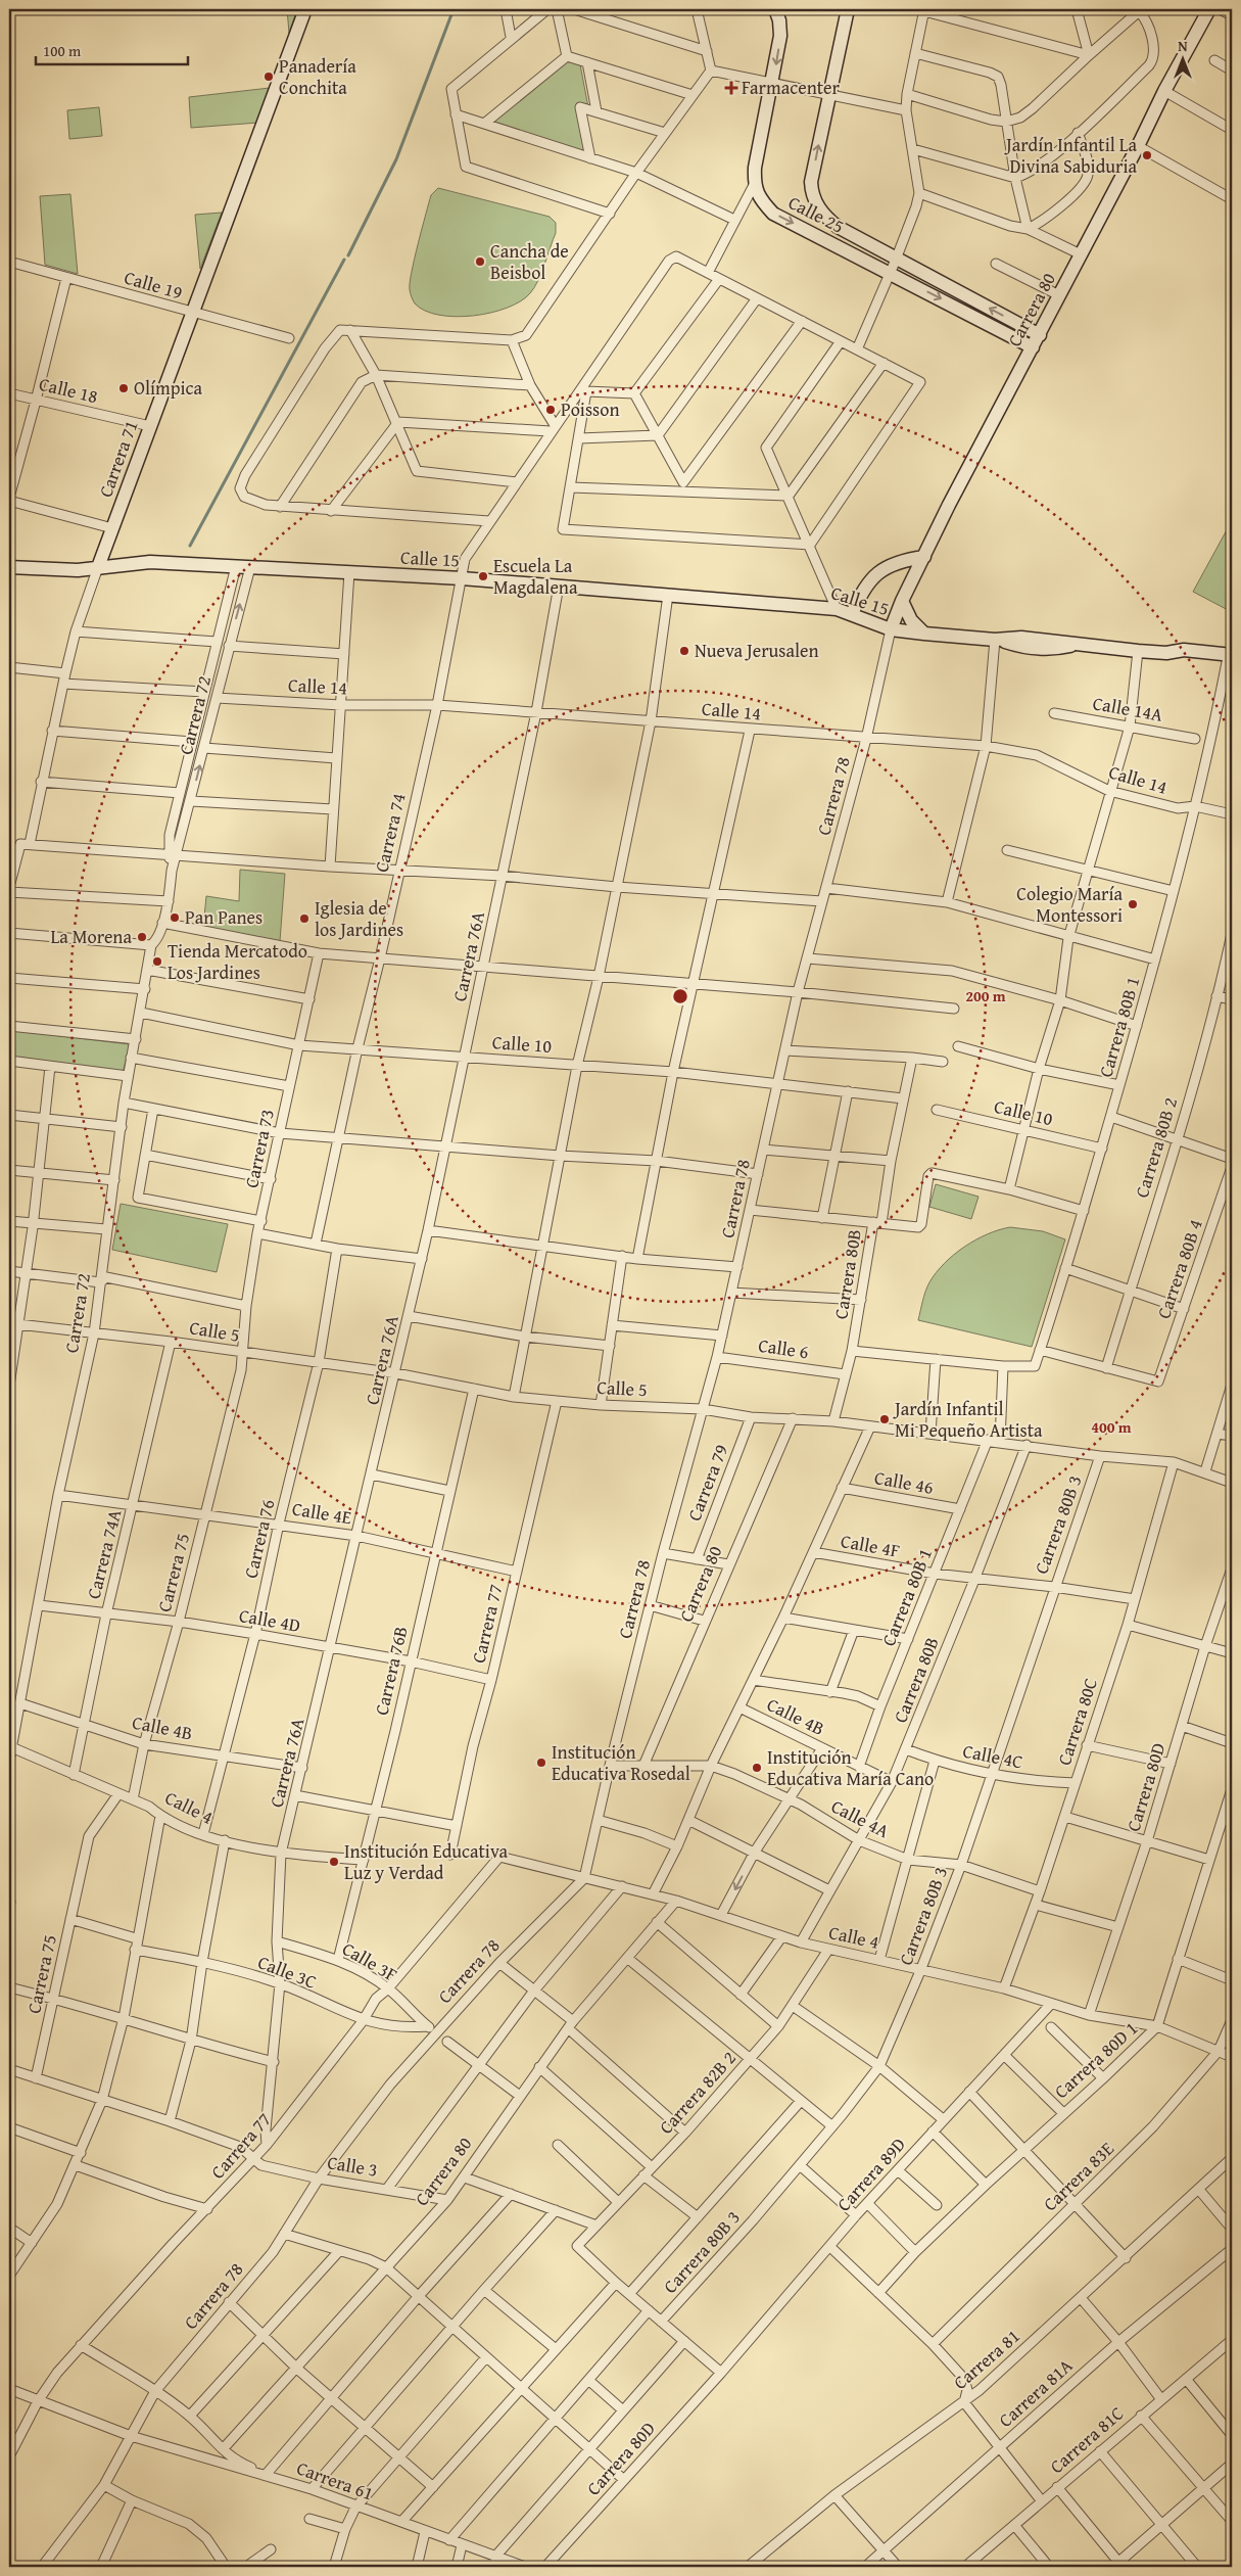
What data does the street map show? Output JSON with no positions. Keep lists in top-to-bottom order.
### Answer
{
  "streets": {
    "street": [
      "Calle 25",
      "Calle 19",
      "Carrera 80",
      "Calle 18",
      "Carrera 71",
      "Calle 15",
      "Calle 14",
      "Calle 14A",
      "Carrera 72",
      "Carrera 78",
      "Carrera 74",
      "Carrera 76A",
      "Carrera 80B 1",
      "Calle 10",
      "Carrera 80B 2",
      "Carrera 73",
      "Carrera 80B 4",
      "Carrera 80B",
      "Calle 5",
      "Calle 6",
      "Carrera 79",
      "Calle 46",
      "Calle 4E",
      "Carrera 80B 3",
      "Carrera 76",
      "Calle 4F",
      "Carrera 74A",
      "Carrera 75",
      "Calle 4D",
      "Carrera 77",
      "Carrera 76B",
      "Calle 4B",
      "Carrera 80C",
      "Calle 4C",
      "Carrera 80D",
      "Calle 4",
      "Calle 4A",
      "Calle 3F",
      "Calle 3C",
      "Carrera 80D 1",
      "Carrera 82B 2",
      "Calle 3",
      "Carrera 89D",
      "Carrera 83E",
      "Carrera 81",
      "Carrera 81A",
      "Carrera 81C",
      "Carrera 61"
    ]
  },
  "crossings": [
    ["Calle 25", "Carrera 80"],
    ["Calle 19", "Carrera 71"],
    ["Carrera 80", "Calle 15"],
    ["Carrera 80", "Carrera 78"],
    ["Carrera 80", "Calle 5"],
    ["Carrera 80", "Calle 4"],
    ["Carrera 80", "Calle 4A"],
    ["Carrera 80", "Calle 3"],
    ["Calle 18", "Carrera 71"],
    ["Carrera 71", "Calle 15"],
    ["Calle 15", "Carrera 72"],
    ["Calle 15", "Carrera 78"],
    ["Calle 15", "Carrera 74"],
    ["Calle 15", "Carrera 76A"],
    ["Calle 15", "Carrera 80B 1"],
    ["Calle 14", "Carrera 72"],
    ["Calle 14", "Carrera 78"],
    ["Calle 14", "Carrera 74"],
    ["Calle 14", "Carrera 76A"],
    ["Calle 14", "Carrera 80B 1"],
    ["Carrera 72", "Calle 10"],
    ["Carrera 72", "Calle 5"],
    ["Carrera 72", "Calle 4E"],
    ["Carrera 72", "Calle 4D"],
    ["Carrera 72", "Calle 4B"],
    ["Carrera 72", "Calle 4"],
    ["Carrera 78", "Calle 10"],
    ["Carrera 78", "Calle 5"],
    ["Carrera 78", "Calle 6"],
    ["Carrera 78", "Calle 4"],
    ["Carrera 78", "Calle 4A"],
    ["Carrera 78", "Calle 3F"],
    ["Carrera 78", "Calle 3"],
    ["Carrera 78", "Carrera 61"],
    ["Carrera 74", "Calle 10"],
    ["Carrera 76A", "Calle 10"],
    ["Carrera 76A", "Calle 5"],
    ["Carrera 76A", "Calle 4E"],
    ["Carrera 76A", "Calle 4D"],
    ["Carrera 76A", "Carrera 77"],
    ["Carrera 76A", "Calle 4B"],
    ["Carrera 76A", "Calle 4"],
    ["Carrera 76A", "Calle 3F"],
    ["Carrera 76A", "Calle 3C"],
    ["Carrera 80B 1", "Calle 10"],
    ["Carrera 80B 1", "Calle 5"],
    ["Carrera 80B 1", "Calle 46"],
    ["Carrera 80B 1", "Calle 4F"],
    ["Carrera 80B 1", "Calle 4B"],
    ["Calle 10", "Carrera 73"],
    ["Calle 10", "Carrera 80B"],
    ["Carrera 80B 2", "Carrera 80B 4"],
    ["Carrera 73", "Calle 5"],
    ["Carrera 73", "Carrera 75"],
    ["Carrera 80B", "Calle 5"],
    ["Carrera 80B", "Calle 6"],
    ["Carrera 80B", "Calle 4F"],
    ["Carrera 80B", "Calle 4B"],
    ["Carrera 80B", "Calle 4C"],
    ["Carrera 80B", "Calle 4"],
    ["Carrera 80B", "Calle 4A"],
    ["Calle 5", "Carrera 79"],
    ["Calle 5", "Carrera 80B 3"],
    ["Calle 5", "Carrera 76"],
    ["Calle 5", "Carrera 74A"],
    ["Calle 5", "Carrera 75"],
    ["Calle 5", "Carrera 77"],
    ["Calle 5", "Carrera 76B"],
    ["Calle 5", "Carrera 80C"],
    ["Calle 4E", "Carrera 76"],
    ["Calle 4E", "Carrera 74A"],
    ["Calle 4E", "Carrera 75"],
    ["Calle 4E", "Carrera 77"],
    ["Calle 4E", "Carrera 76B"],
    ["Carrera 80B 3", "Calle 4F"],
    ["Carrera 80B 3", "Calle 4C"],
    ["Carrera 80B 3", "Calle 4"],
    ["Carrera 80B 3", "Calle 4A"],
    ["Carrera 76", "Calle 4D"],
    ["Carrera 76", "Calle 4B"],
    ["Carrera 76", "Calle 4"],
    ["Calle 4F", "Carrera 80C"],
    ["Carrera 74A", "Calle 4D"],
    ["Carrera 74A", "Calle 4B"],
    ["Carrera 74A", "Calle 4"],
    ["Carrera 75", "Calle 4D"],
    ["Carrera 75", "Calle 4B"],
    ["Carrera 75", "Calle 4"],
    ["Carrera 75", "Calle 3"],
    ["Calle 4D", "Carrera 77"],
    ["Calle 4D", "Carrera 76B"],
    ["Carrera 77", "Calle 4"],
    ["Carrera 77", "Calle 3F"],
    ["Carrera 77", "Calle 3C"],
    ["Carrera 77", "Calle 3"],
    ["Carrera 77", "Carrera 61"],
    ["Carrera 76B", "Calle 4"],
    ["Carrera 76B", "Calle 3F"],
    ["Carrera 80C", "Calle 4C"],
    ["Carrera 80C", "Calle 4"],
    ["Carrera 80C", "Calle 4A"],
    ["Carrera 80D", "Calle 4"],
    ["Carrera 80D", "Carrera 89D"],
    ["Calle 4", "Carrera 80D 1"],
    ["Calle 4", "Carrera 82B 2"],
    ["Calle 4", "Carrera 89D"],
    ["Calle 4", "Carrera 83E"],
    ["Calle 3F", "Calle 3C"]
  ],
  "places": {
    "other": [
      "Panadería Conchita",
      "Jardín Infantil La Divina Sabiduria",
      "Cancha de Beisbol",
      "Olímpica",
      "Poisson",
      "Escuela La Magdalena",
      "Nueva Jerusalen",
      "Colegio María Montessori",
      "Pan Panes",
      "Iglesia de los Jardines",
      "La Morena",
      "Tienda Mercatodo Los Jardines",
      "Jardín Infantil Mi Pequeño Artista",
      "Institución Educativa Rosedal",
      "Institución Educativa María Cano",
      "Institución Educativa Luz y Verdad"
    ],
    "health": ["Farmacenter"]
  },
  "scale_bar": "100 m",
  "north": "top",
  "rings": ["200 m", "400 m"]
}
